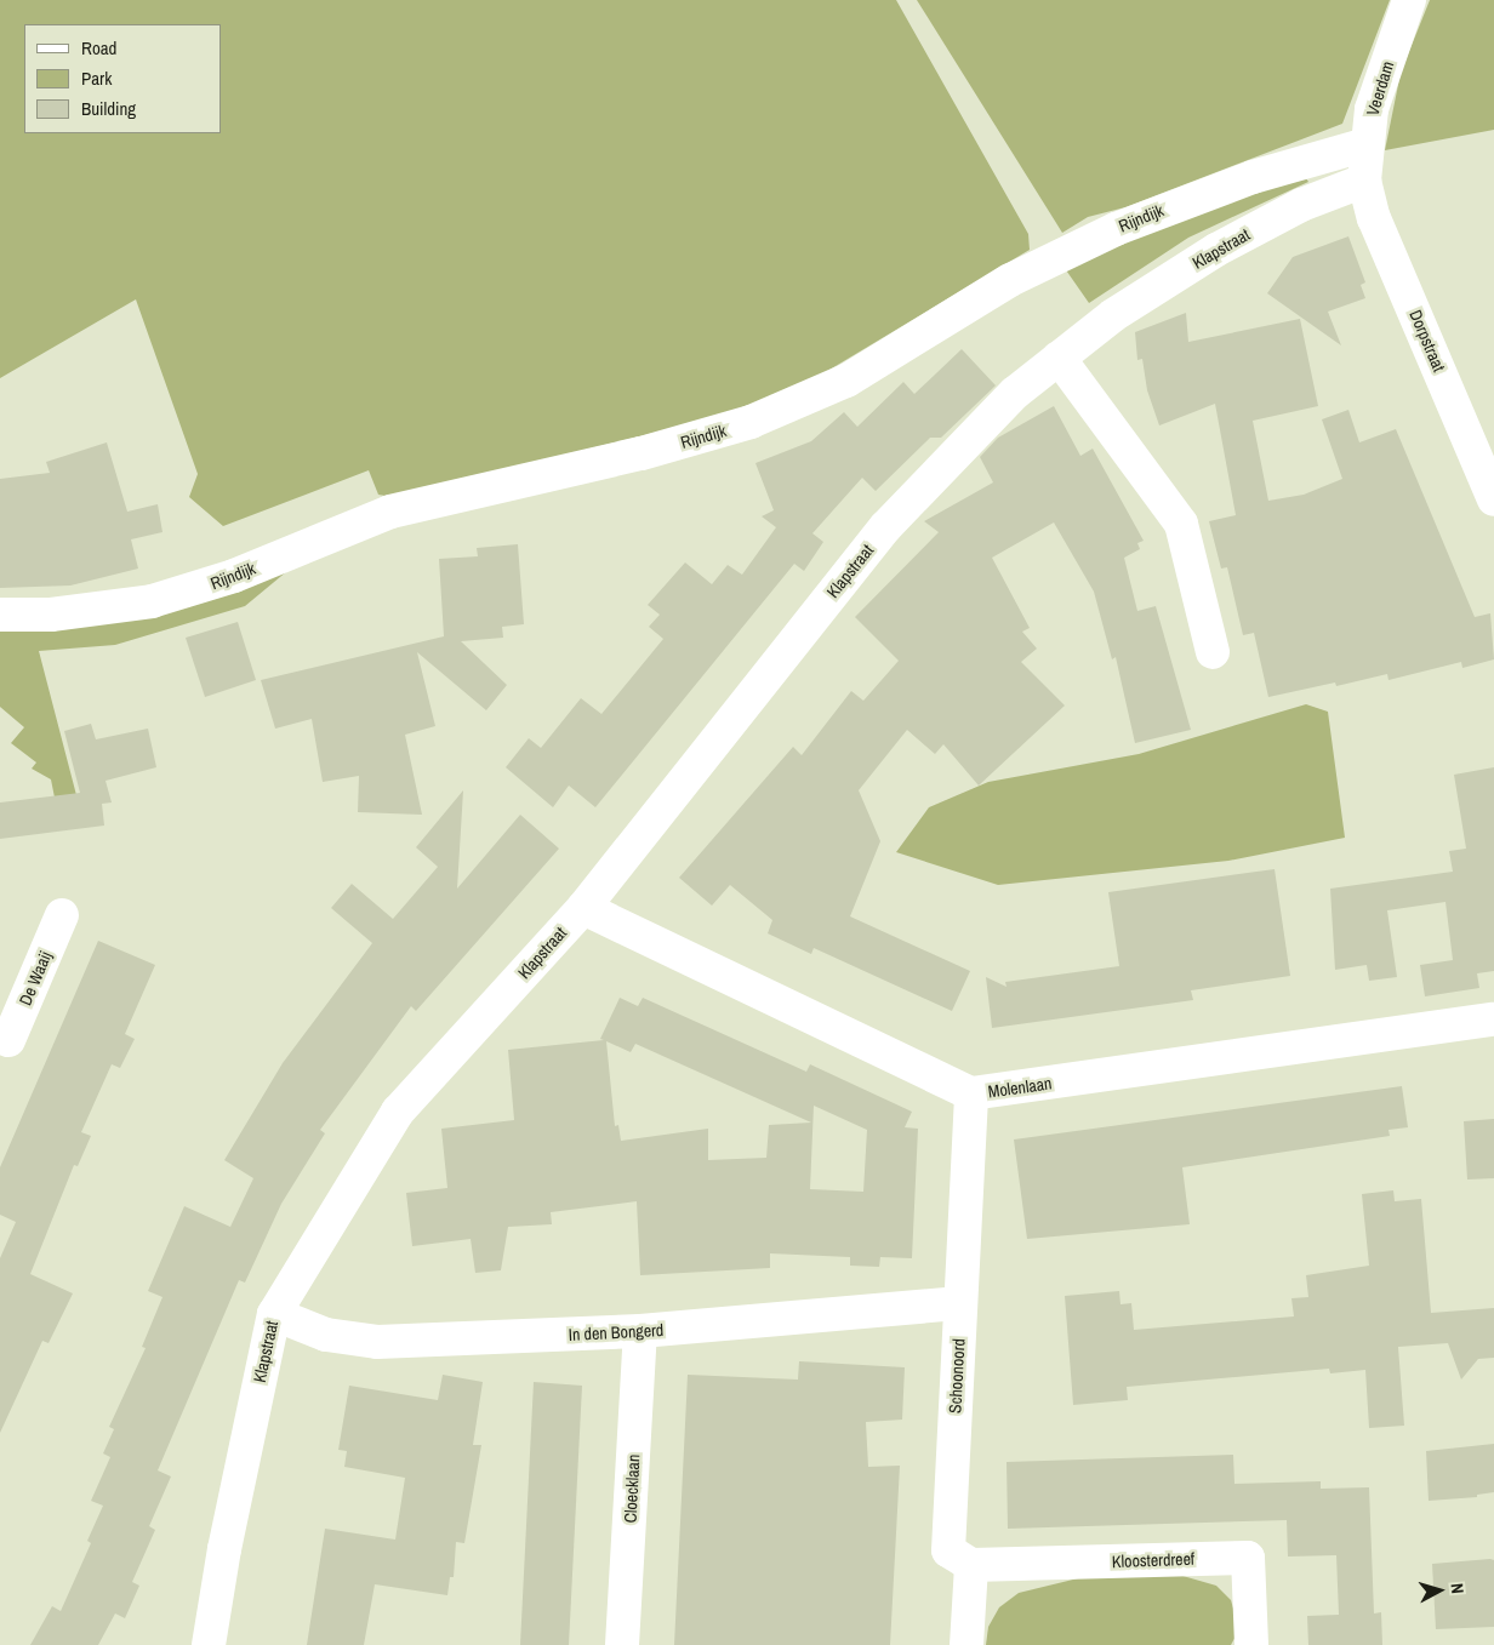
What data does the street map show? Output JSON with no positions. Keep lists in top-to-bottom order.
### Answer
{
  "streets": {
    "street": [
      "Veerdam",
      "Rijndijk",
      "Klapstraat",
      "Dorpstraat",
      "De Waaij",
      "Molenlaan",
      "In den Bongerd",
      "Schoonoord",
      "Cloecklaan",
      "Kloosterdreef"
    ]
  },
  "crossings": [
    ["Veerdam", "Rijndijk"],
    ["Veerdam", "Klapstraat"],
    ["Veerdam", "Dorpstraat"],
    ["Klapstraat", "Dorpstraat"],
    ["Klapstraat", "Molenlaan"],
    ["Klapstraat", "In den Bongerd"],
    ["Molenlaan", "Schoonoord"],
    ["In den Bongerd", "Schoonoord"],
    ["In den Bongerd", "Cloecklaan"],
    ["Schoonoord", "Kloosterdreef"]
  ],
  "legend": ["Road", "Park", "Building"],
  "north": "right"
}
